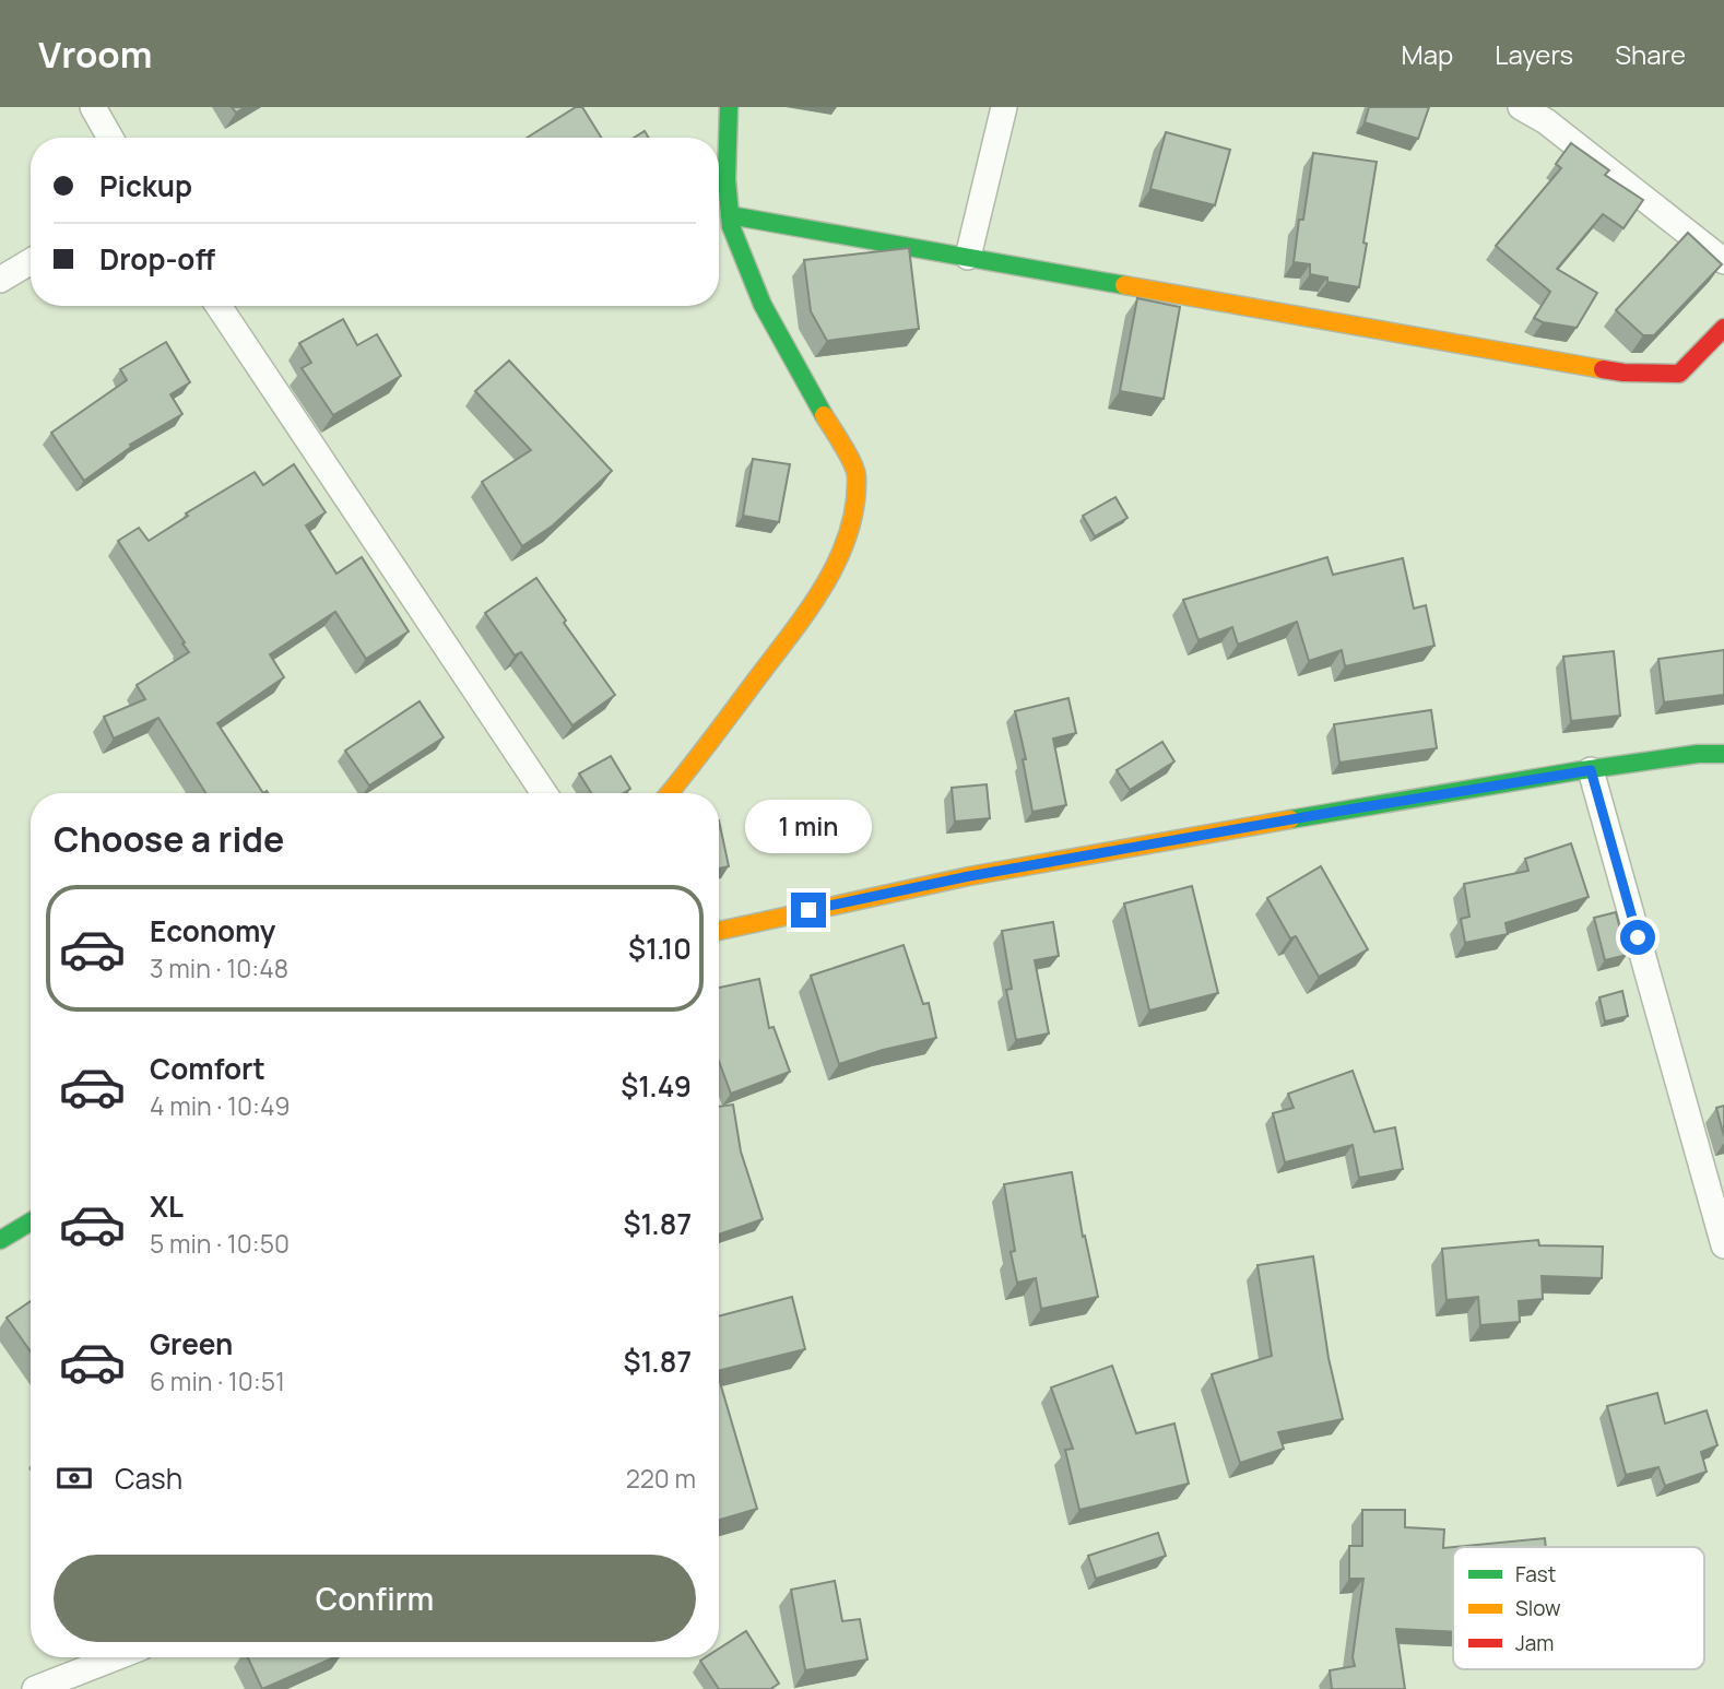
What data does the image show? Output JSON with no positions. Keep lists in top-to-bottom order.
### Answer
{
  "legend": ["Fast", "Slow", "Jam"],
  "page": {
    "header": "Vroom",
    "nav": ["Map", "Layers", "Share"],
    "banner": ["Pickup", "Drop-off"],
    "heading": "Choose a ride",
    "bubble": "1 min",
    "list": [
      {
        "name": "Economy",
        "note": "3 min · 10:48",
        "value": "$1.10"
      },
      {
        "name": "Comfort",
        "note": "4 min · 10:49",
        "value": "$1.49"
      },
      {
        "name": "XL",
        "note": "5 min · 10:50",
        "value": "$1.87"
      },
      {
        "name": "Green",
        "note": "6 min · 10:51",
        "value": "$1.87"
      }
    ],
    "pay": ["Cash", "220 m"],
    "buttons": "Confirm"
  }
}
